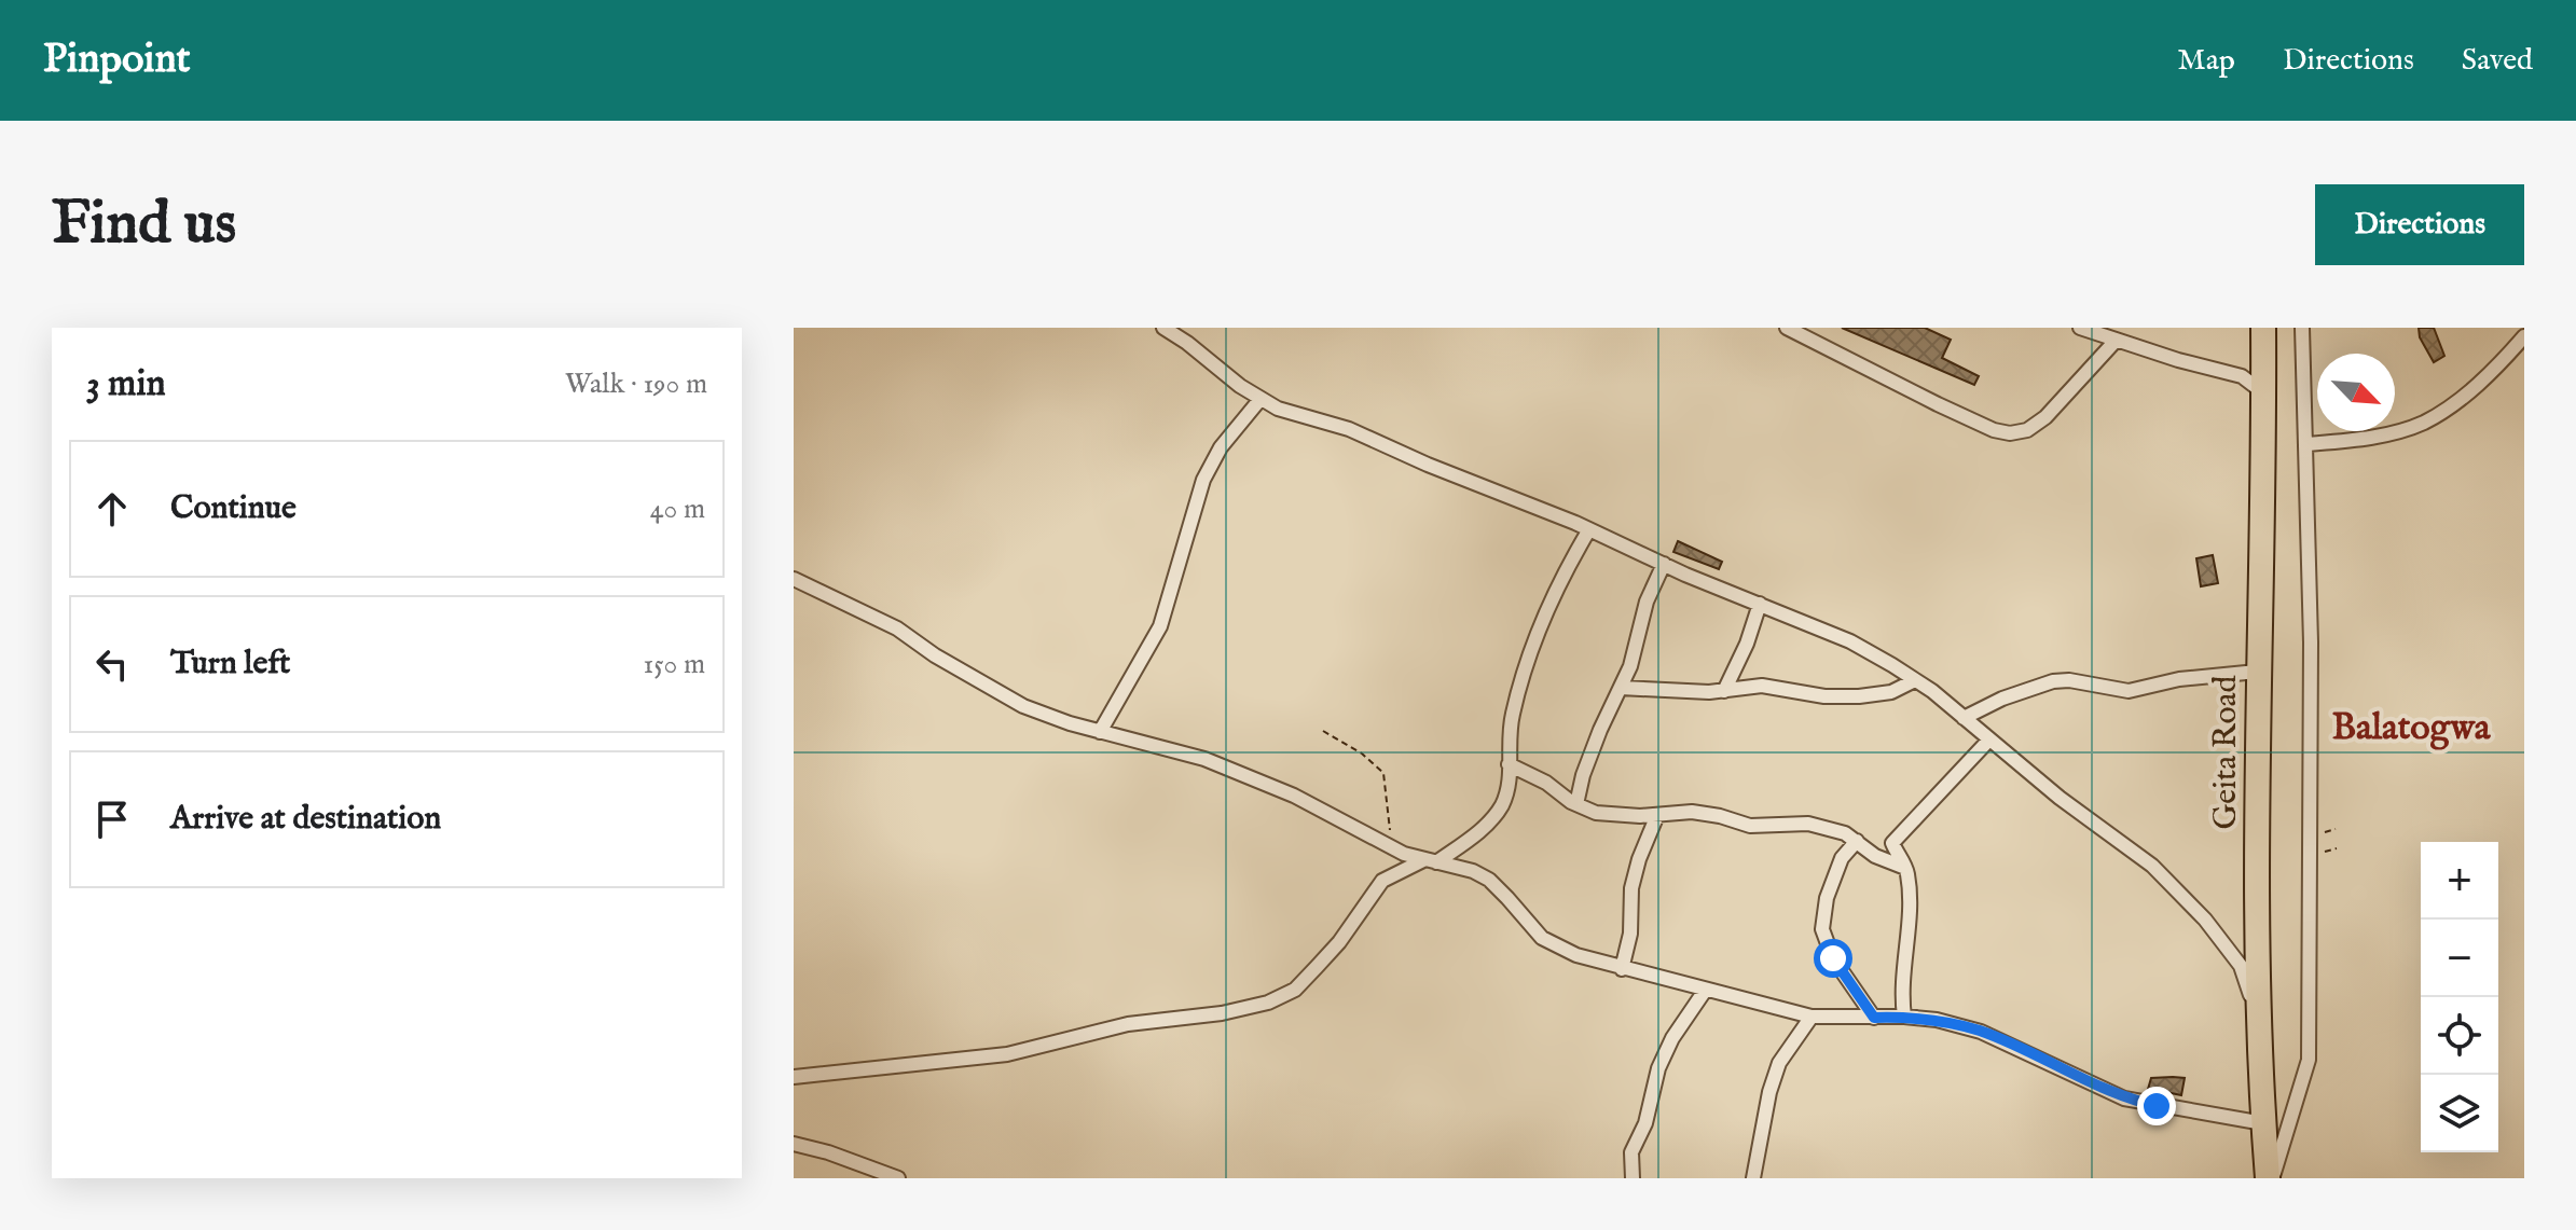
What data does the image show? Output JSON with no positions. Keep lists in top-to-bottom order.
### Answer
{
  "streets": {
    "highway": ["Geita Road"]
  },
  "districts": ["Balatogwa"],
  "north": "bottom right",
  "page": {
    "header": "Pinpoint",
    "nav": ["Map", "Directions", "Saved"],
    "buttons": "Directions",
    "title": "Find us",
    "heading": ["3 min", "Walk · 190 m"],
    "list": [
      ["Continue", "40 m"],
      ["Turn left", "150 m"],
      "Arrive at destination"
    ],
    "map_buttons": ["+", "−"]
  }
}
